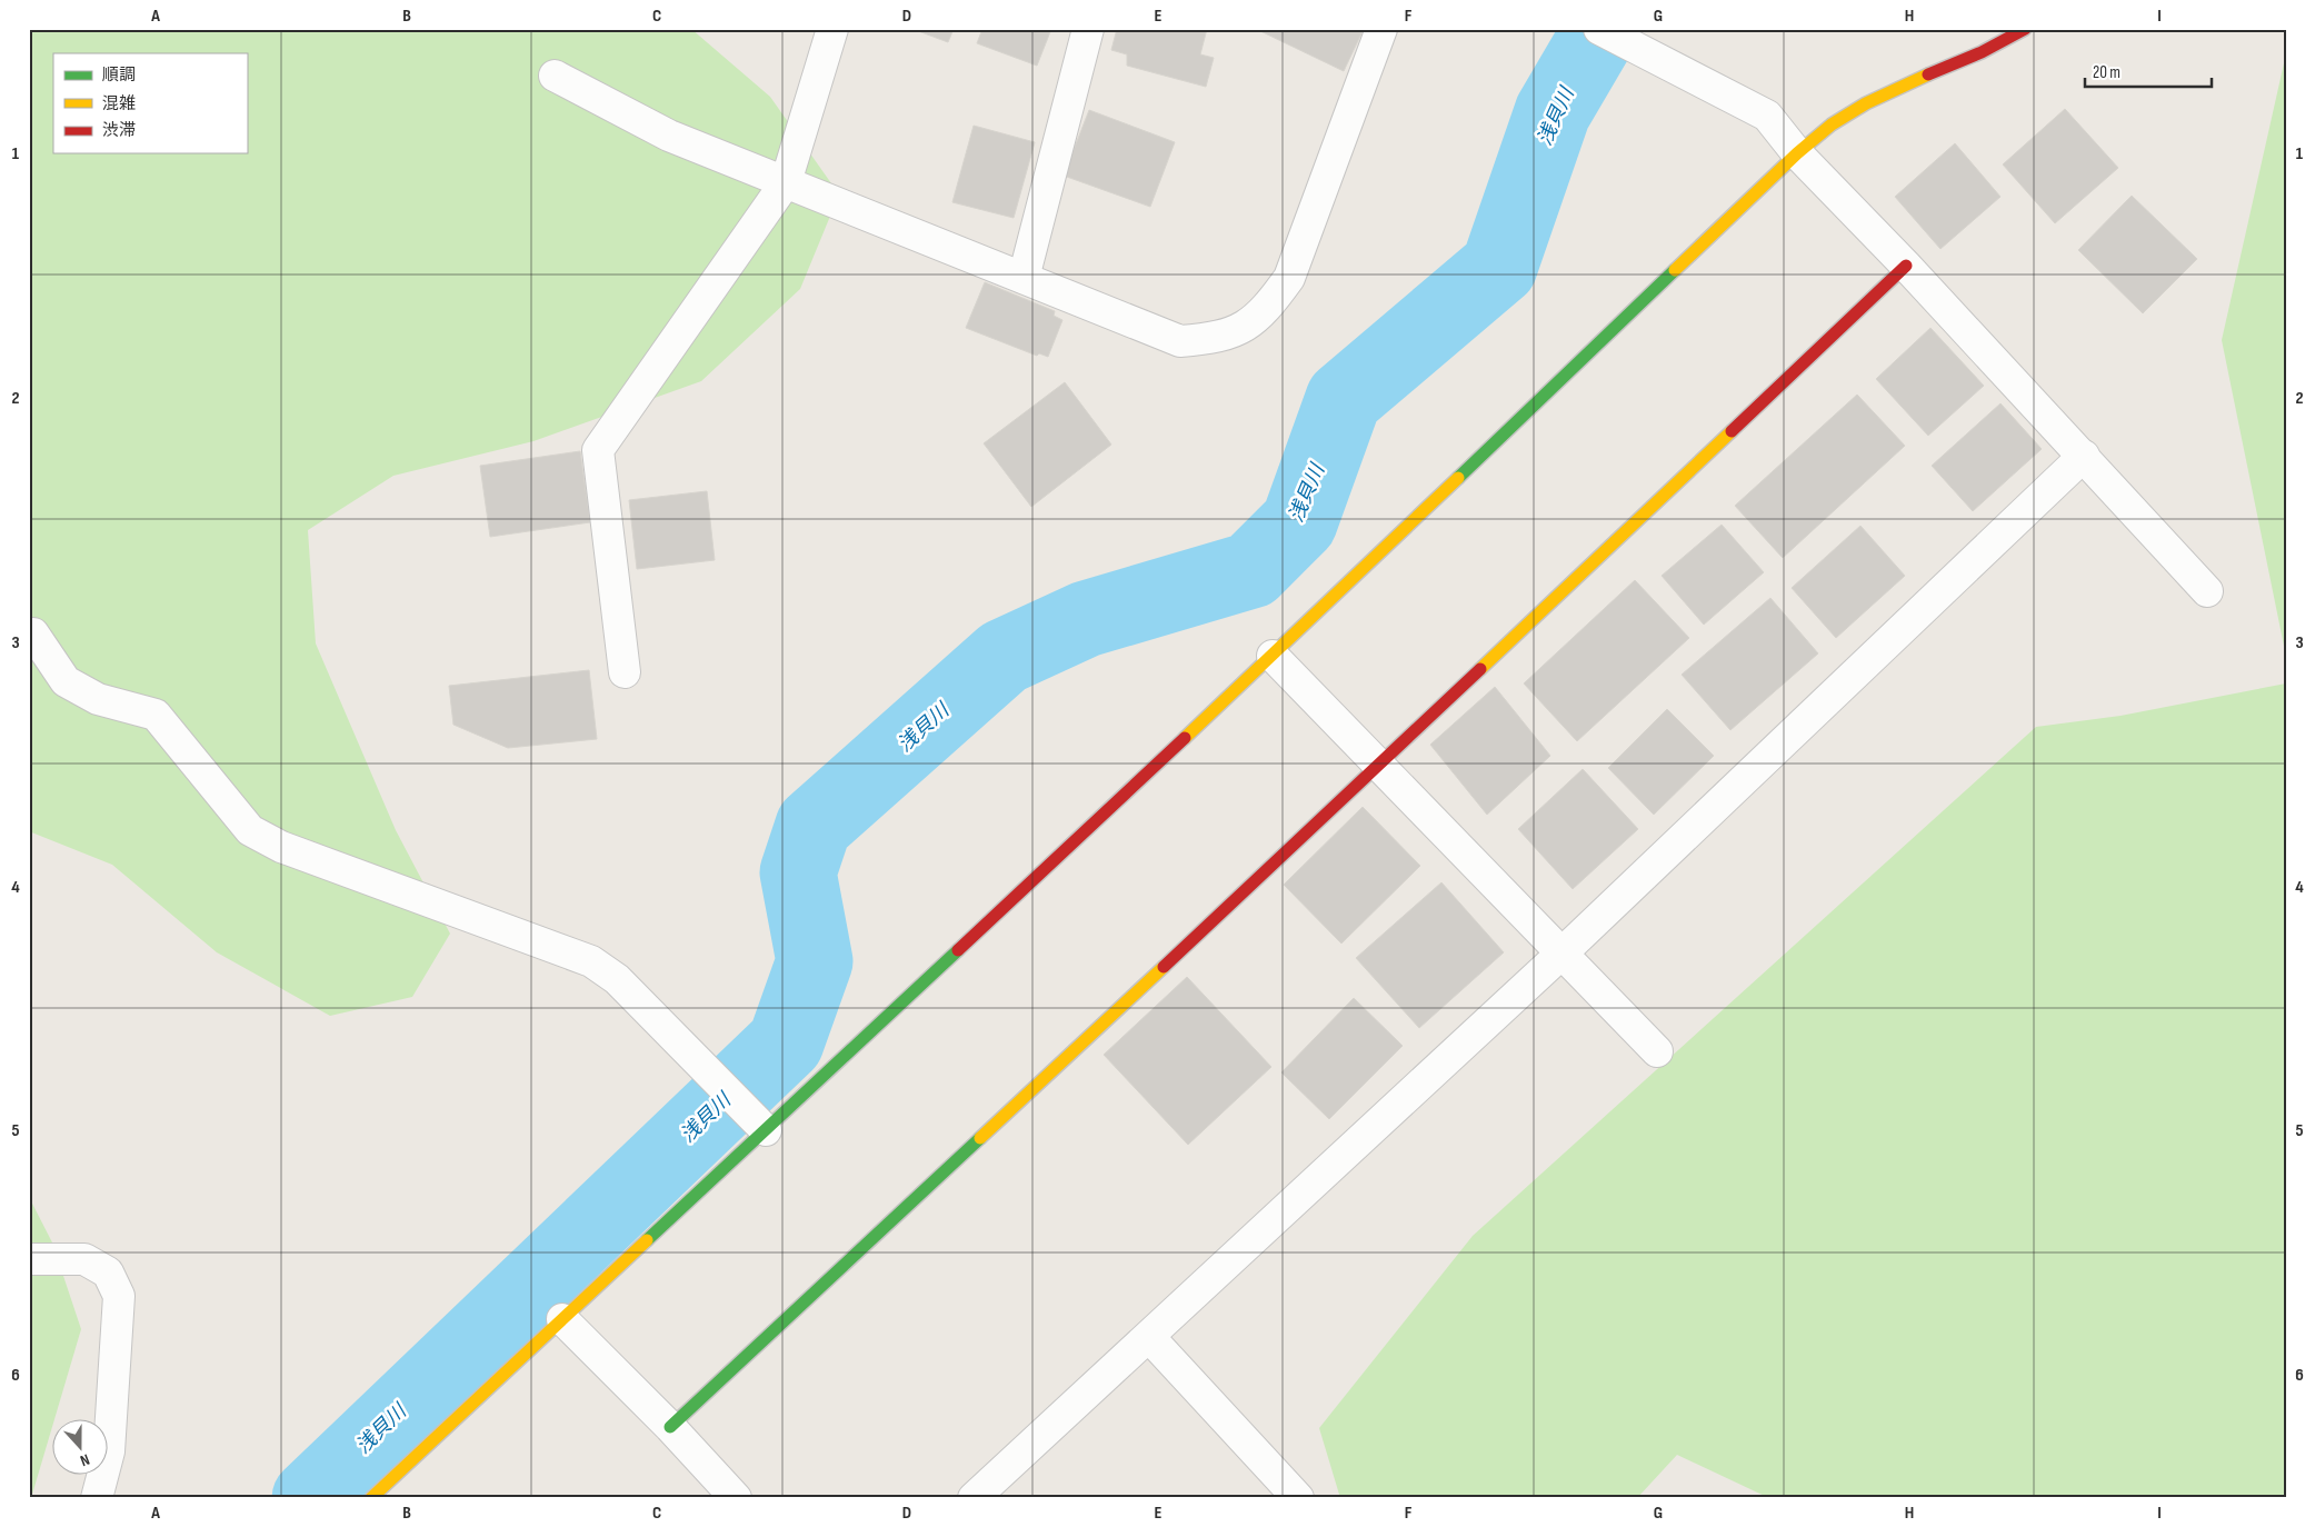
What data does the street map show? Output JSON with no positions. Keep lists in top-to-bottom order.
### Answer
{
  "water": ["浅貝川"],
  "legend": ["順調", "混雑", "渋滞"],
  "scale_bar": "20 m",
  "north": "bottom",
  "grid": {
    "columns": [
      "A",
      "B",
      "C",
      "D",
      "E",
      "F",
      "G",
      "H",
      "I"
    ],
    "rows": [
      "1",
      "2",
      "3",
      "4",
      "5",
      "6"
    ]
  }
}
